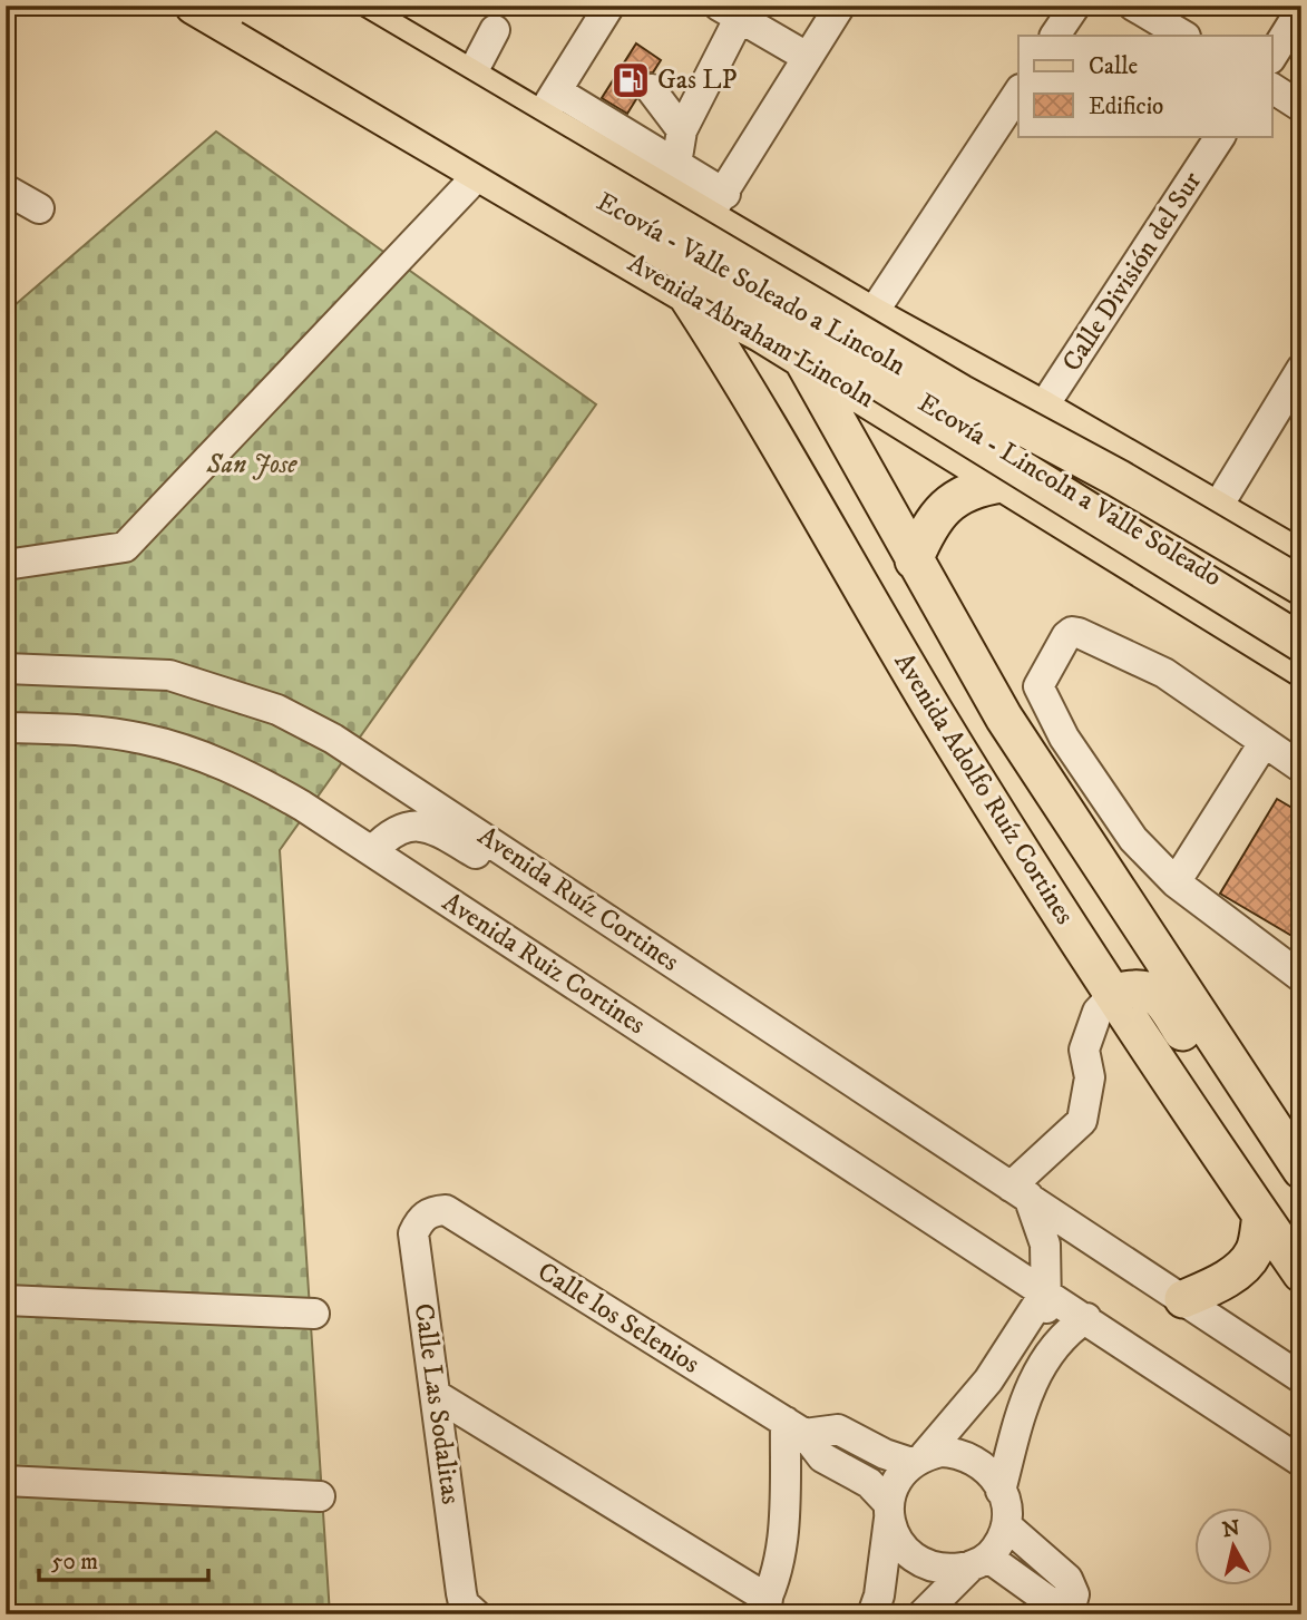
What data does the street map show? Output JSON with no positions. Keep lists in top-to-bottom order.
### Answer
{
  "streets": {
    "main road": ["Avenida Abraham Lincoln", "Avenida Adolfo Ruíz Cortines"],
    "street": [
      "Calle División del Sur",
      "Ecovía - Valle Soleado a Lincoln",
      "Ecovía - Lincoln a Valle Soleado",
      "Avenida Ruíz Cortines",
      "Avenida Ruiz Cortines",
      "Calle los Selenios",
      "Calle Las Sodalitas"
    ]
  },
  "crossings": [
    ["Calle División del Sur", "Avenida Abraham Lincoln"],
    ["Ecovía - Valle Soleado a Lincoln", "Avenida Abraham Lincoln"],
    ["Ecovía - Valle Soleado a Lincoln", "Ecovía - Lincoln a Valle Soleado"],
    ["Ecovía - Valle Soleado a Lincoln", "Avenida Adolfo Ruíz Cortines"],
    ["Avenida Abraham Lincoln", "Ecovía - Lincoln a Valle Soleado"],
    ["Avenida Abraham Lincoln", "Avenida Adolfo Ruíz Cortines"],
    ["Calle los Selenios", "Calle Las Sodalitas"]
  ],
  "parks": ["San Jose"],
  "places": {
    "fuel station": ["Gas LP"]
  },
  "legend": ["Calle", "Edificio"],
  "scale_bar": "50 m",
  "north": "top"
}
